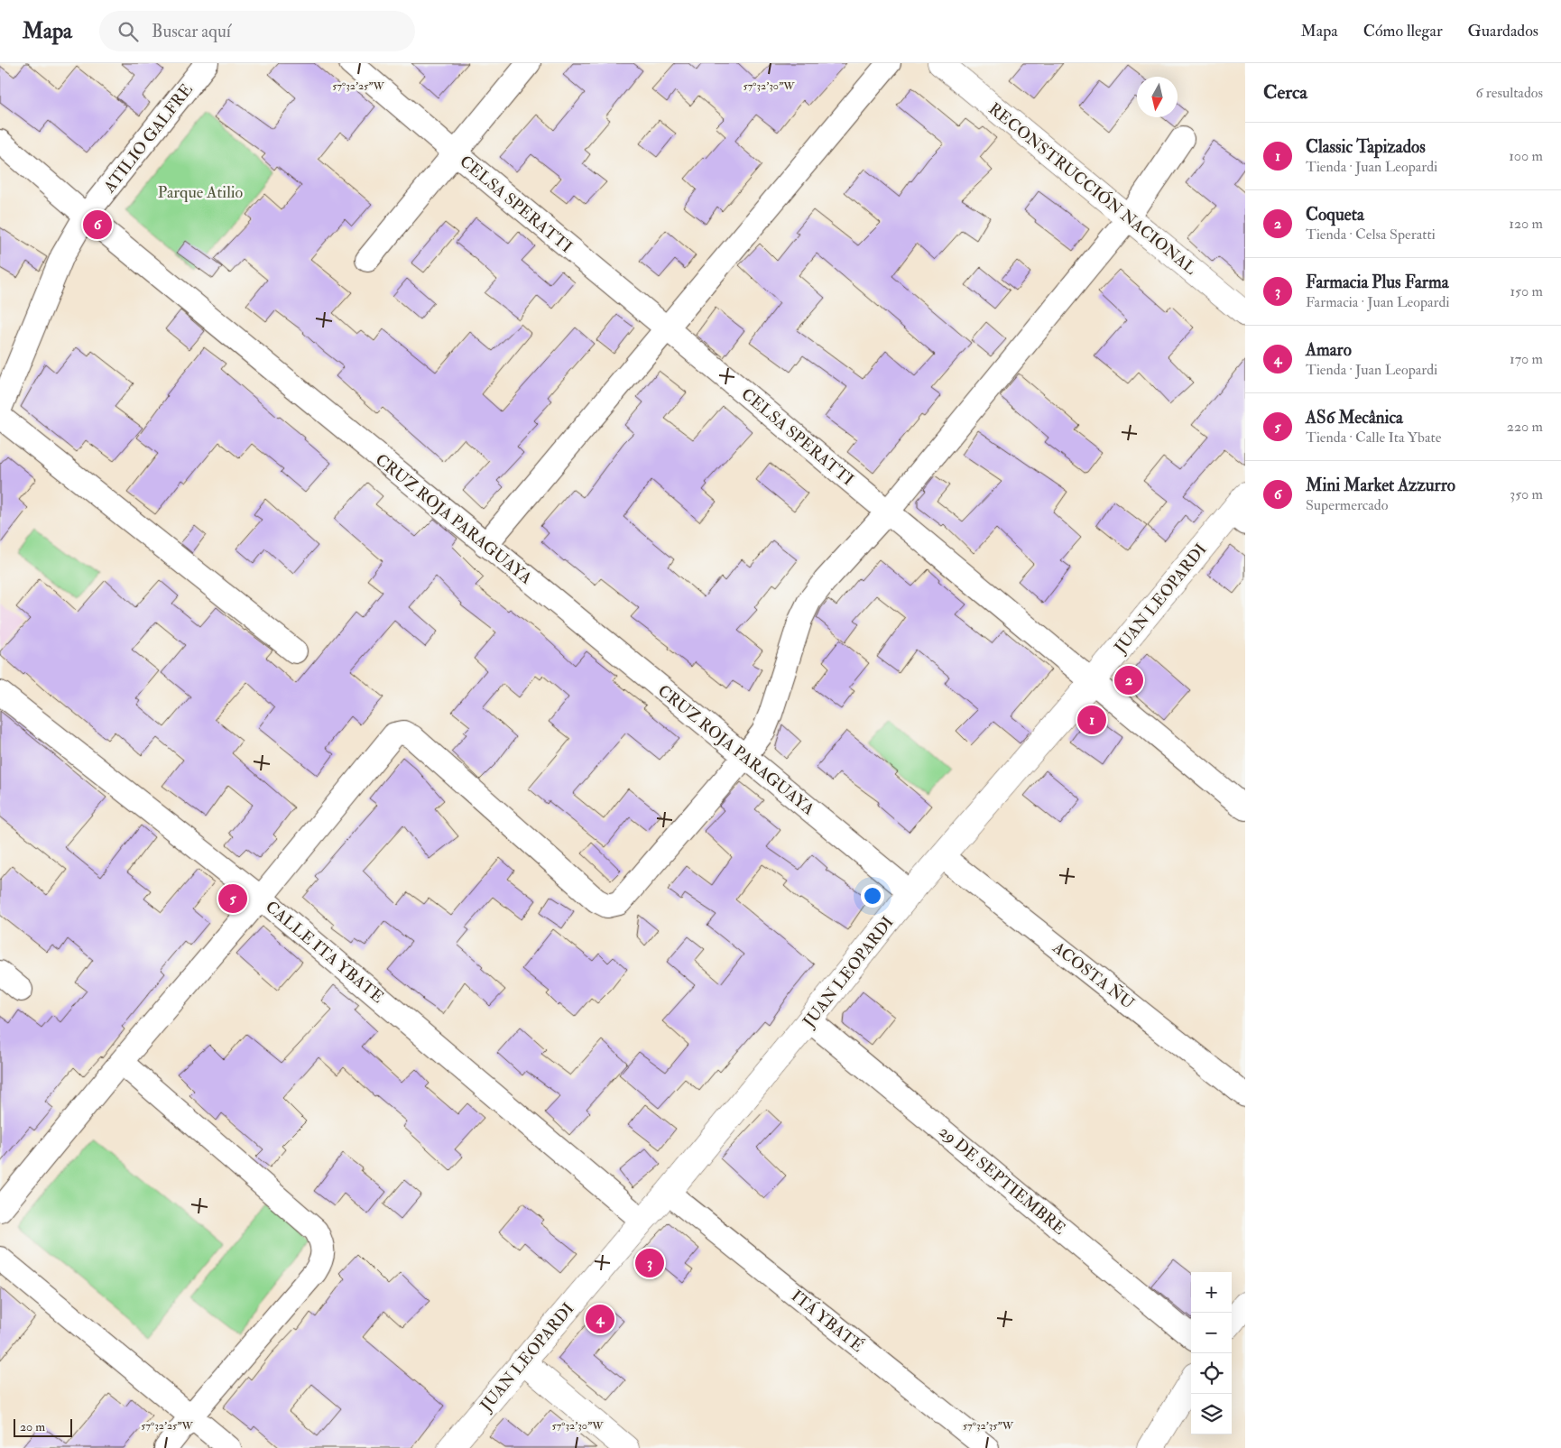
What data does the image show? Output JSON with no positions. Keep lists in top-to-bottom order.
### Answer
{
  "streets": {
    "main road": ["RECONSTRUCCIÓN NACIONAL", "JUAN LEOPARDI"],
    "street": [
      "ATILIO GALFRE",
      "CELSA SPERATTI",
      "CRUZ ROJA PARAGUAYA",
      "CALLE ITA YBATE",
      "ACOSTA ÑU",
      "29 DE SEPTIEMBRE",
      "ITÁ YBATÉ"
    ]
  },
  "crossings": [
    ["ATILIO GALFRE", "CRUZ ROJA PARAGUAYA"],
    ["CELSA SPERATTI", "JUAN LEOPARDI"],
    ["CRUZ ROJA PARAGUAYA", "JUAN LEOPARDI"],
    ["JUAN LEOPARDI", "CALLE ITA YBATE"],
    ["JUAN LEOPARDI", "ACOSTA ÑU"],
    ["JUAN LEOPARDI", "29 DE SEPTIEMBRE"],
    ["JUAN LEOPARDI", "ITÁ YBATÉ"]
  ],
  "parks": ["Parque Atilio"],
  "scale_bar": "20 m",
  "north": "bottom",
  "page": {
    "header": "Mapa",
    "search": "Buscar aquí",
    "nav": ["Mapa", "Cómo llegar", "Guardados"],
    "heading": ["Cerca", "6 resultados"],
    "list": [
      {
        "mark": "1",
        "name": "Classic Tapizados",
        "note": "Tienda · Juan Leopardi",
        "value": "100 m"
      },
      {
        "mark": "2",
        "name": "Coqueta",
        "note": "Tienda · Celsa Speratti",
        "value": "120 m"
      },
      {
        "mark": "3",
        "name": "Farmacia Plus Farma",
        "note": "Farmacia · Juan Leopardi",
        "value": "150 m"
      },
      {
        "mark": "4",
        "name": "Amaro",
        "note": "Tienda · Juan Leopardi",
        "value": "170 m"
      },
      {
        "mark": "5",
        "name": "AS6 Mecânica",
        "note": "Tienda · Calle Ita Ybate",
        "value": "220 m"
      },
      {
        "mark": "6",
        "name": "Mini Market Azzurro",
        "note": "Supermercado",
        "value": "350 m"
      }
    ],
    "pins": [
      "6",
      "2",
      "1",
      "5",
      "3",
      "4"
    ],
    "map_buttons": ["+", "−"],
    "scale": "20 m"
  },
  "coordinates": ["57°32'25\"W", "57°32'30\"W", "57°32'35\"W"]
}
